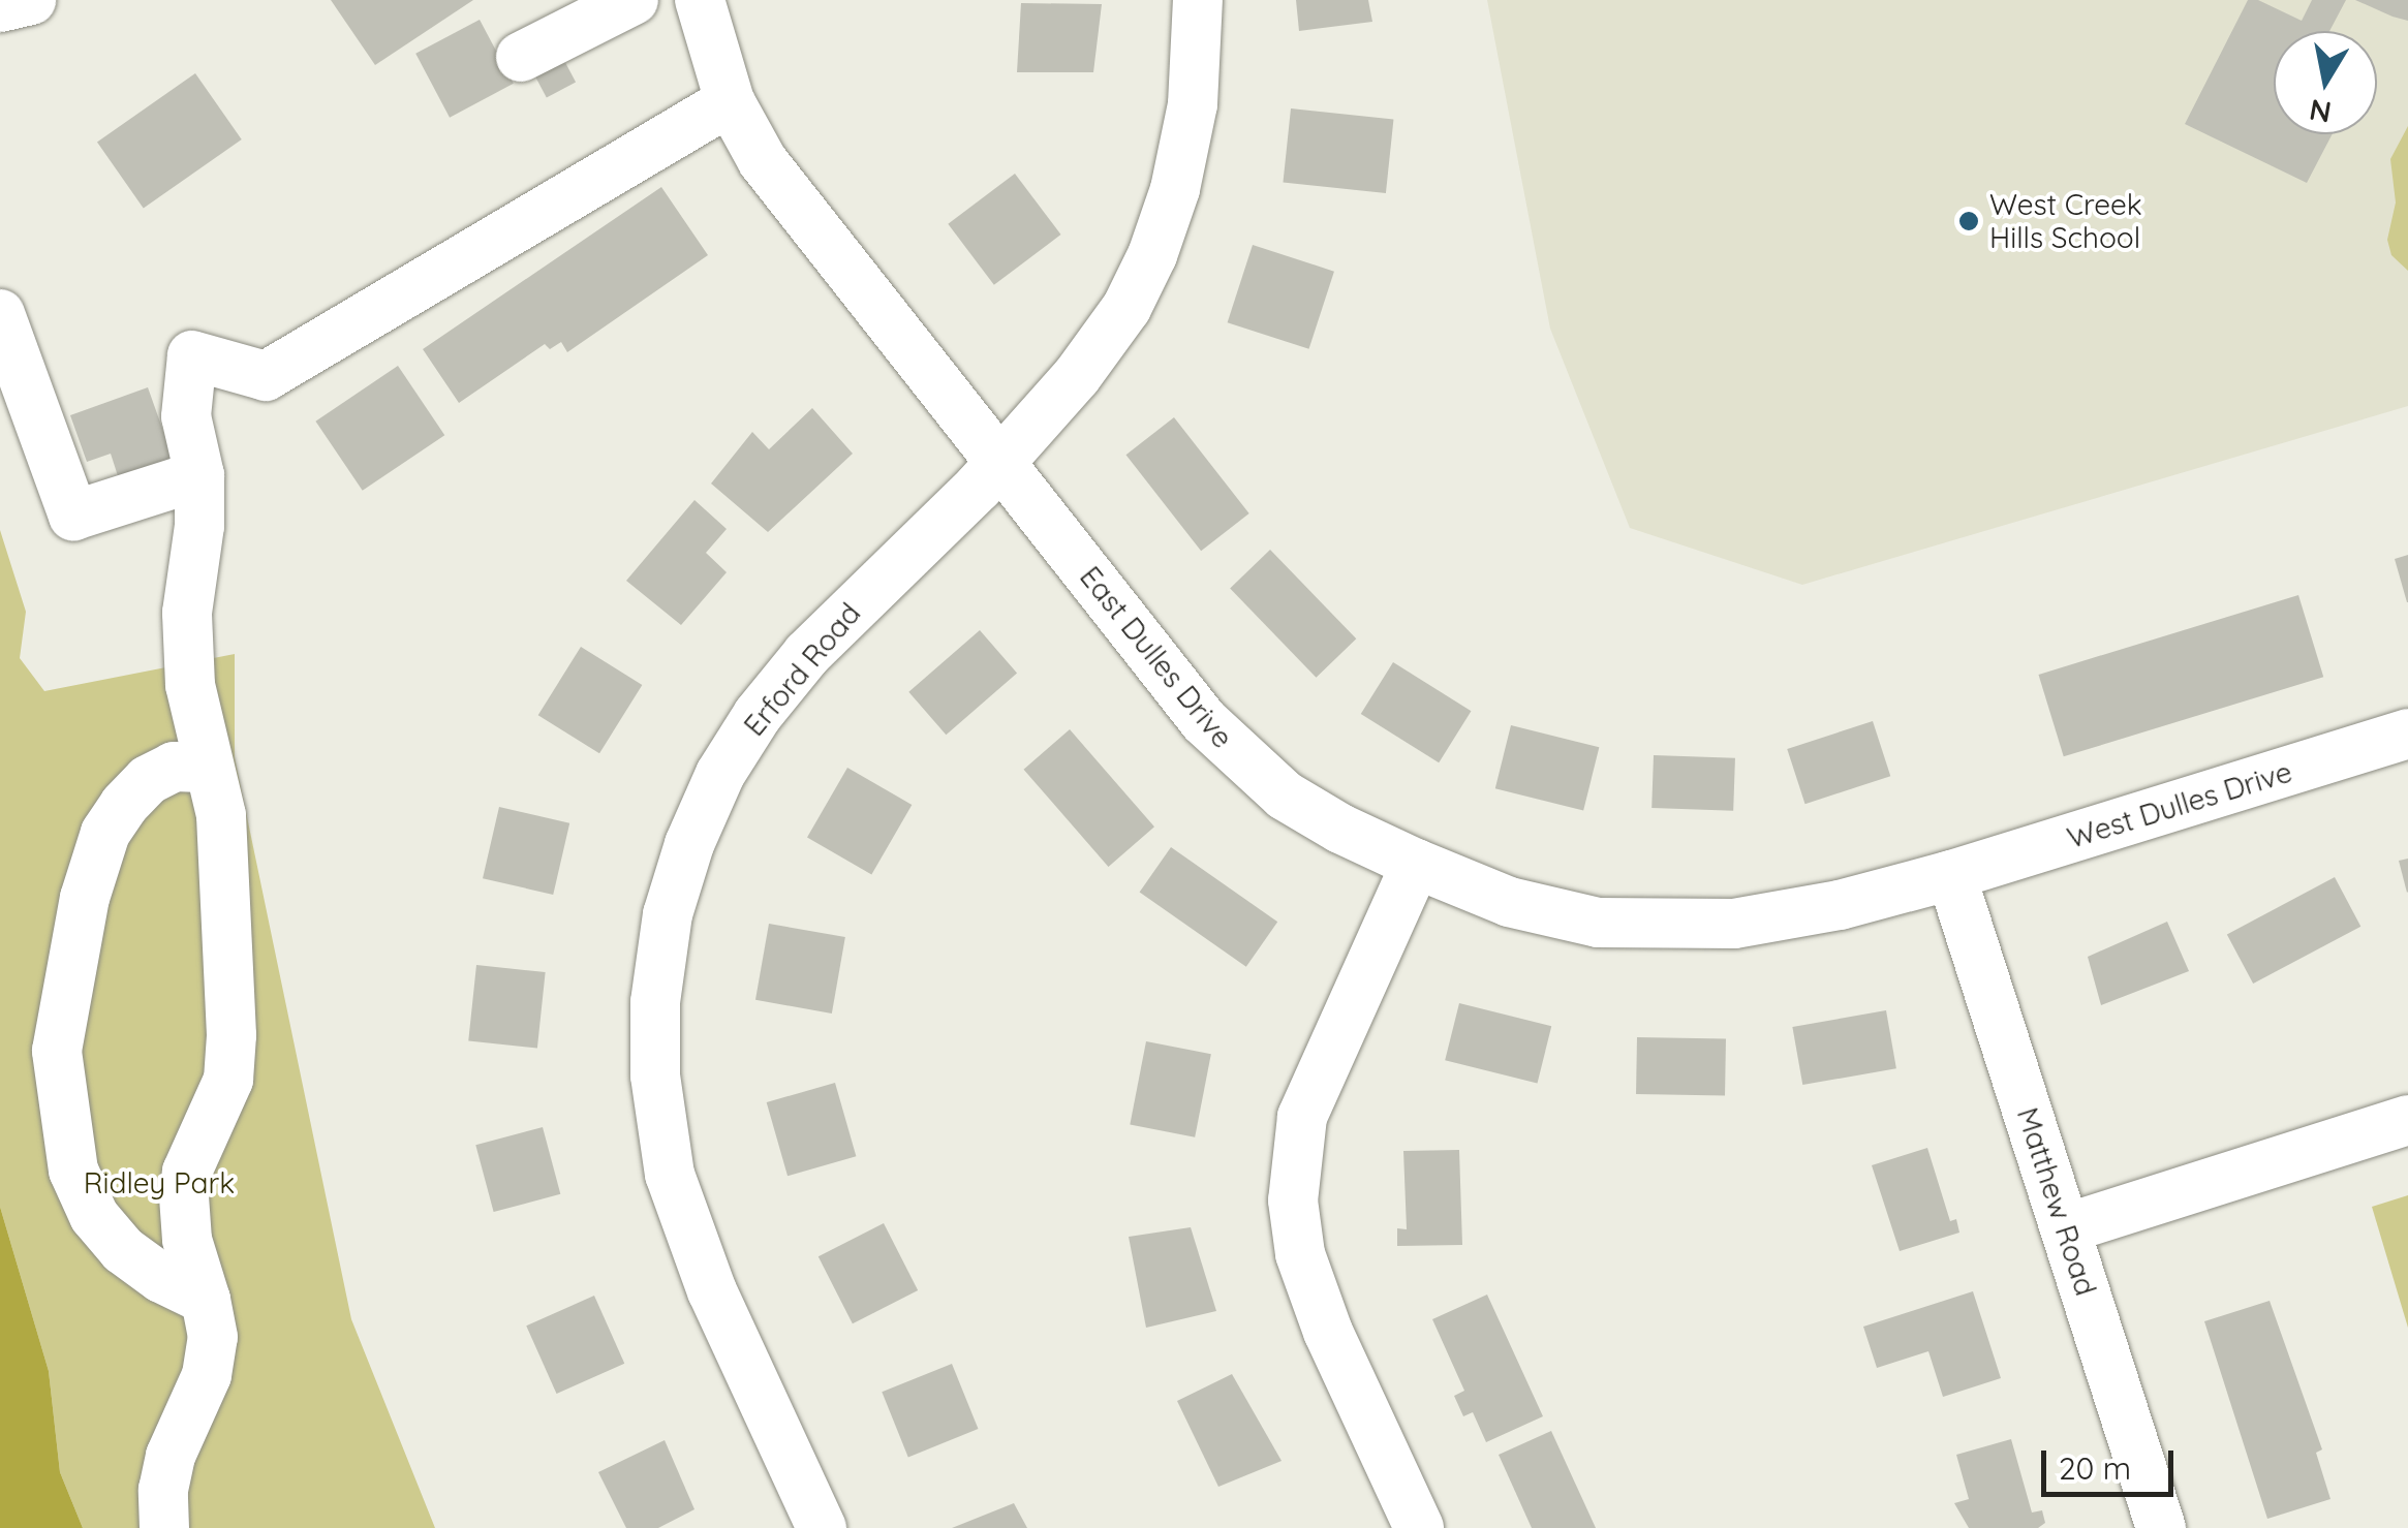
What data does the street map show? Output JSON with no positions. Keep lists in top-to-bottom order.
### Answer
{
  "streets": {
    "street": [
      "East Dulles Drive",
      "Erford Road",
      "West Dulles Drive",
      "Matthew Road"
    ]
  },
  "crossings": [
    ["East Dulles Drive", "Erford Road"],
    ["East Dulles Drive", "West Dulles Drive"],
    ["East Dulles Drive", "Matthew Road"],
    ["West Dulles Drive", "Matthew Road"]
  ],
  "parks": ["Ridley Park"],
  "places": ["West Creek Hills School"],
  "scale_bar": "20 m",
  "north": "bottom"
}
